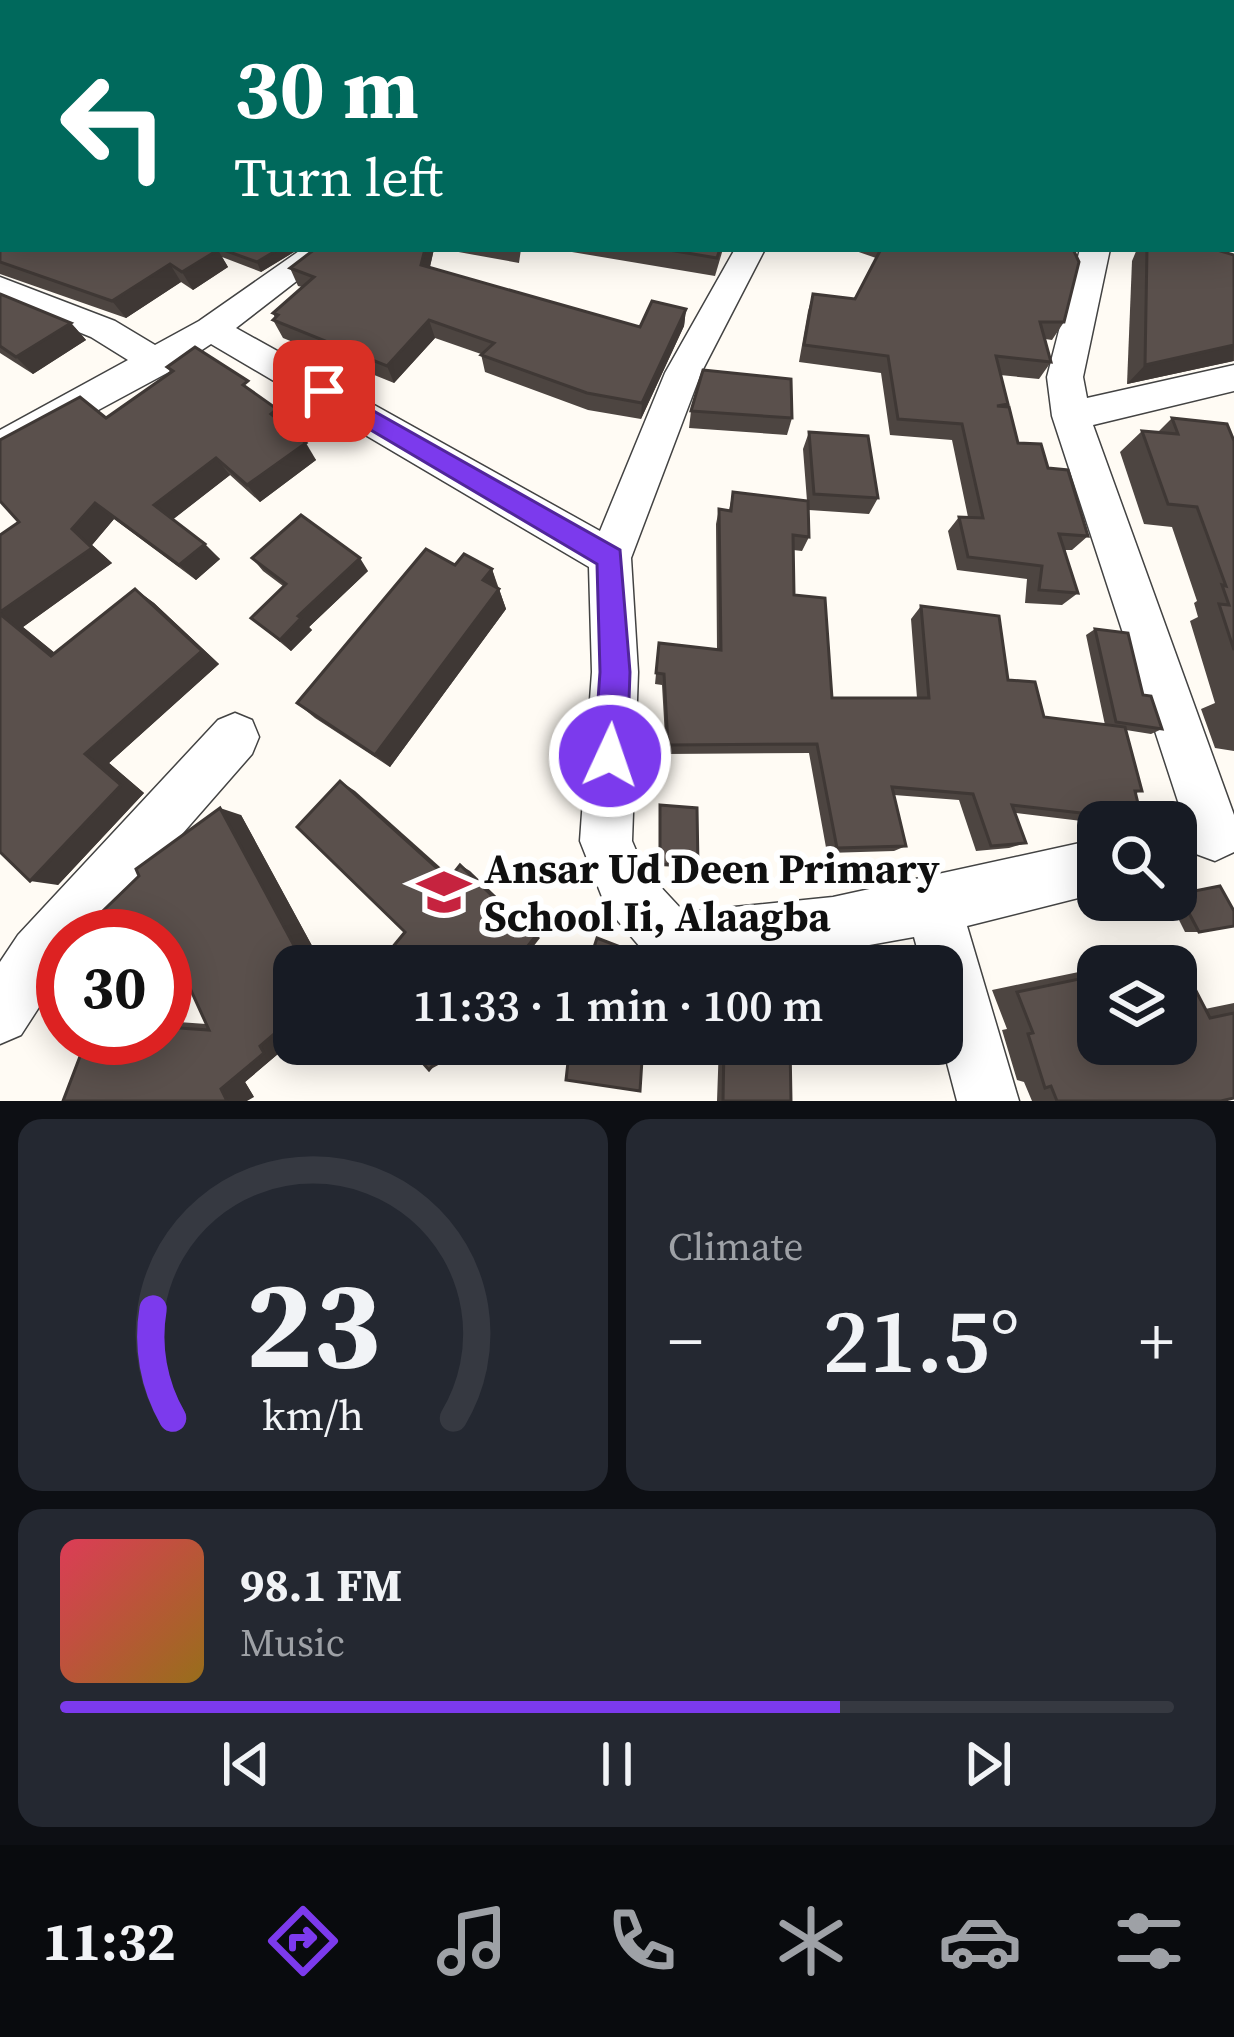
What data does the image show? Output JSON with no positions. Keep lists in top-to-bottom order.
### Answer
{
  "places": {
    "school or university": ["Ansar Ud Deen Primary School Ii, Alaagba"]
  },
  "page": {
    "turn": ["30 m", "Turn left"],
    "limit": "30",
    "trip": "11:33 · 1 min · 100 m",
    "tile": "Climate",
    "heat": ["−", "21.5°", "+"],
    "song": ["98.1 FM", "Music"],
    "tabs": "11:32",
    "gauge": ["23", "km/h"]
  }
}
